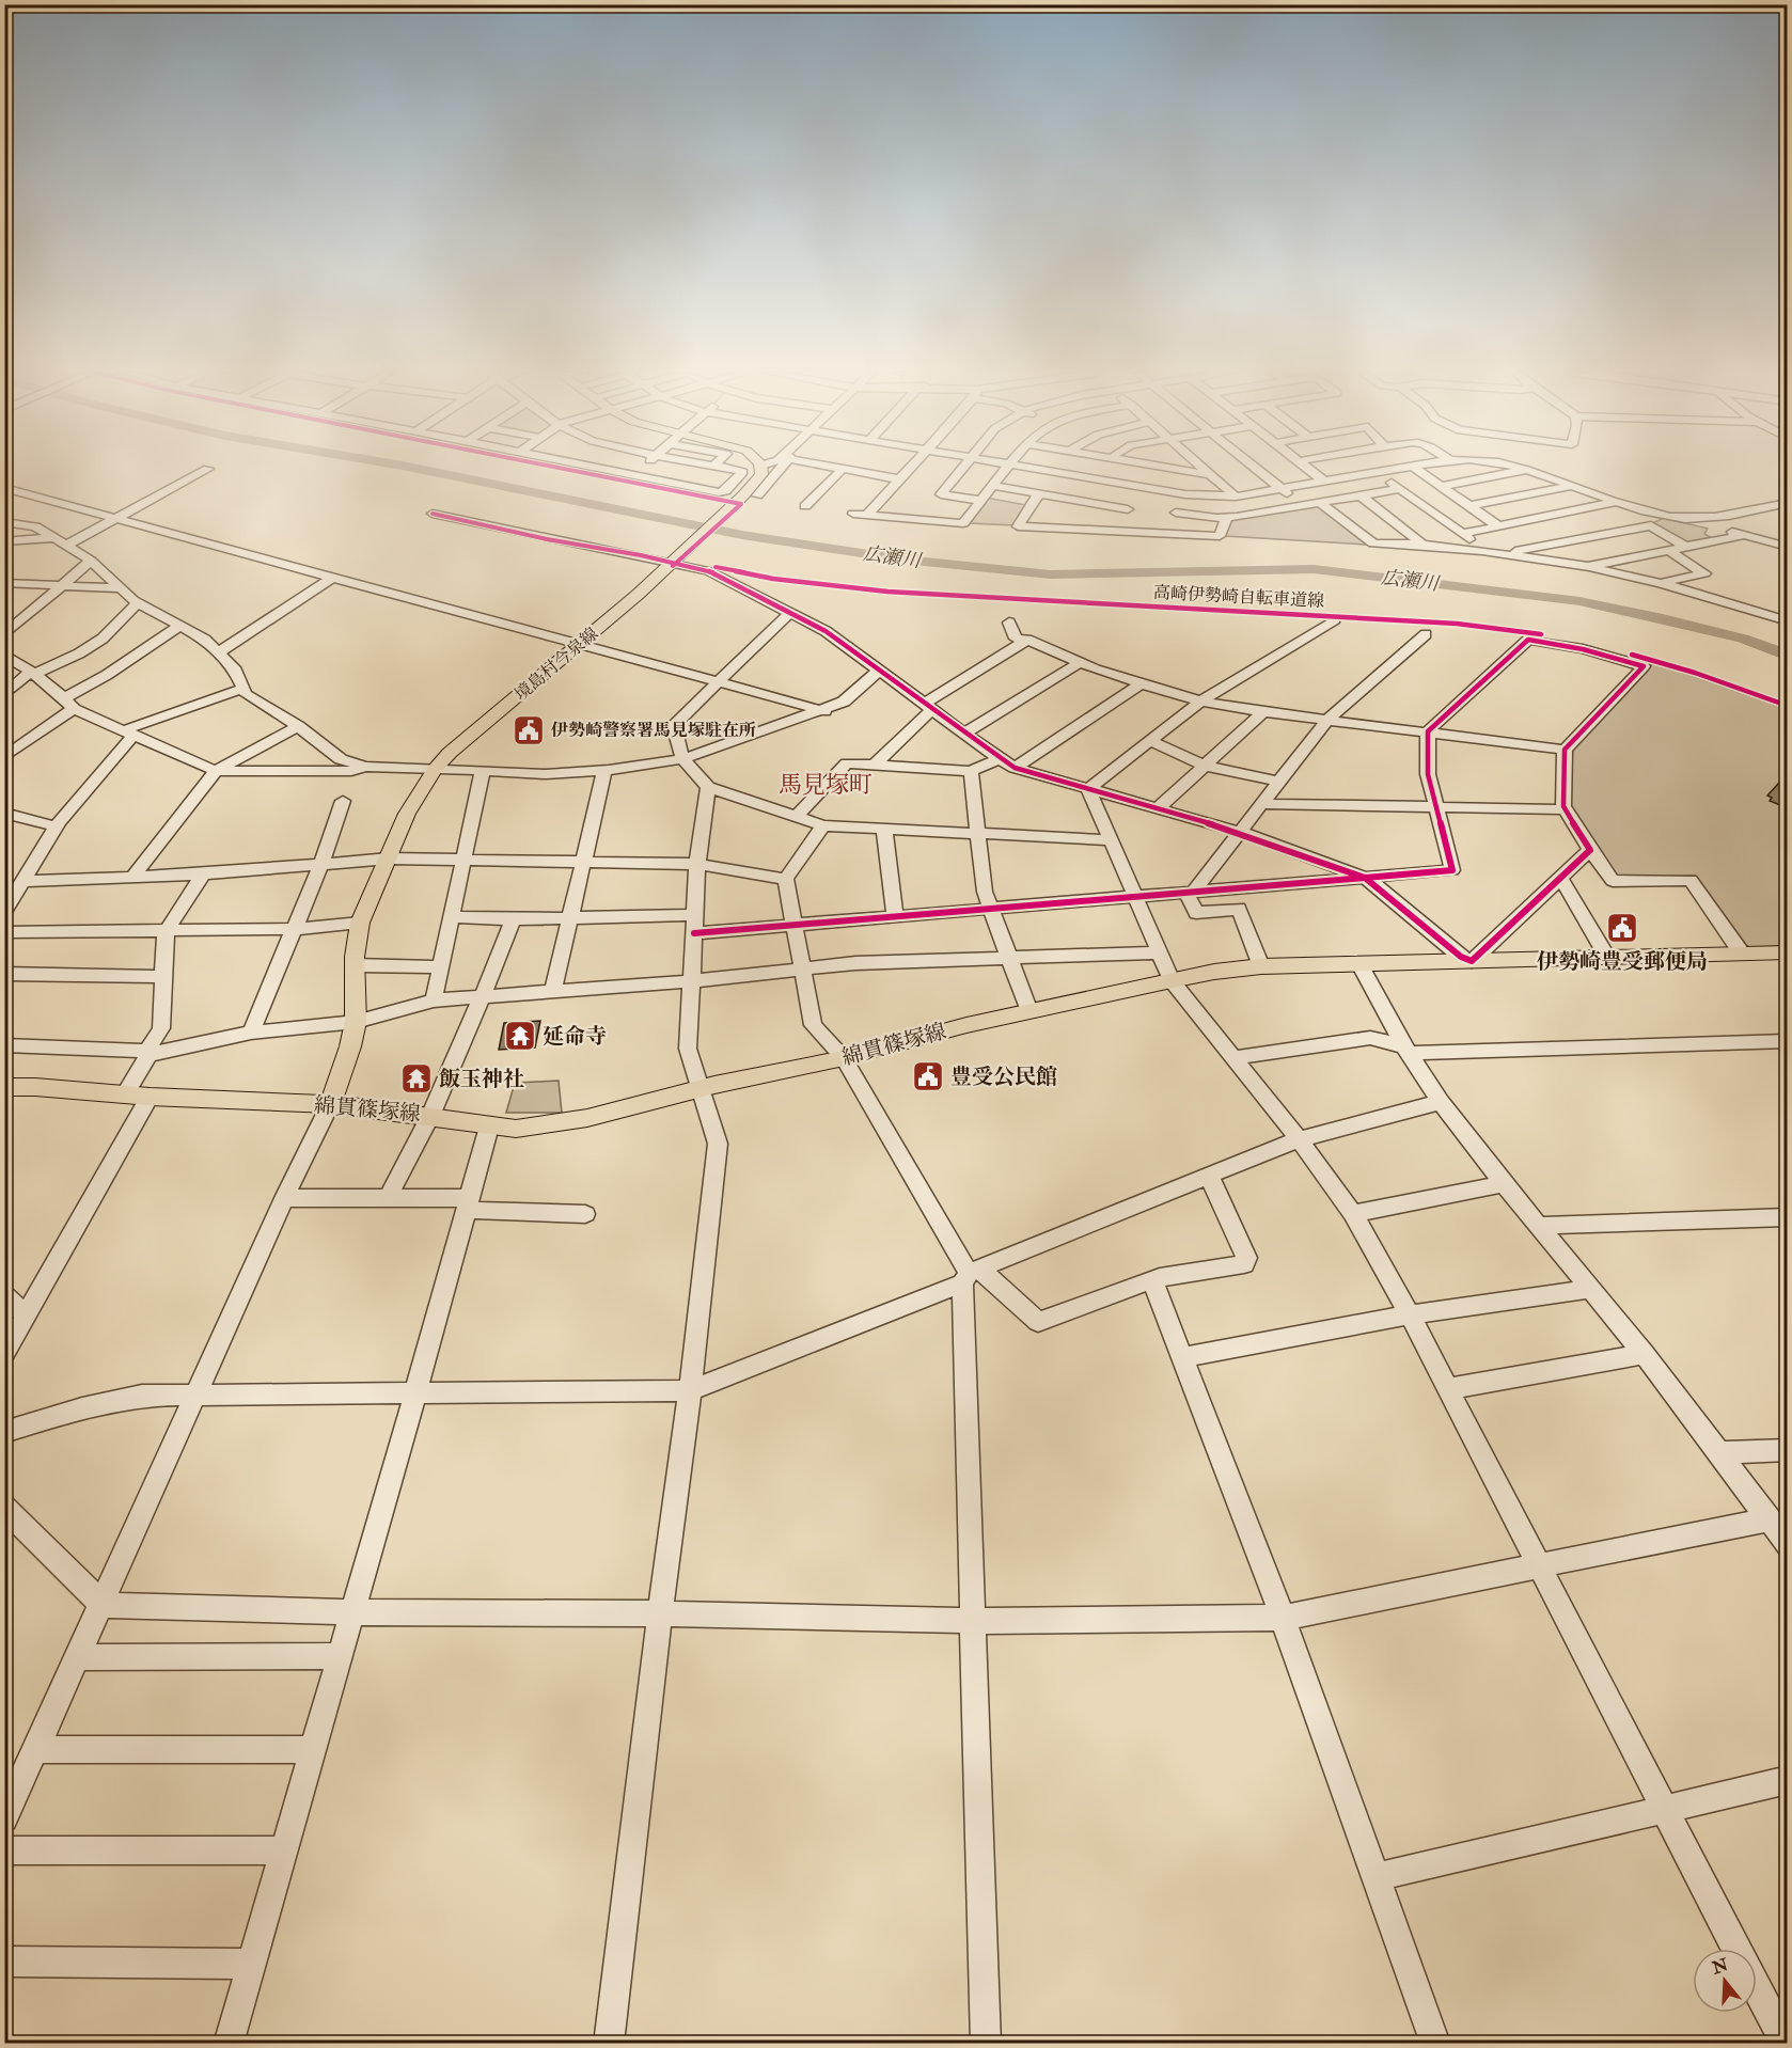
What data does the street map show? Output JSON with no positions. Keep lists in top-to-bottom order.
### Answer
{
  "streets": {
    "main road": ["境島村今泉線", "綿貫篠塚線"],
    "cycle path": ["高崎伊勢崎自転車道線"]
  },
  "crossings": [
    ["境島村今泉線", "綿貫篠塚線"]
  ],
  "districts": ["馬見塚町"],
  "water": ["広瀬川"],
  "places": {
    "public building": ["伊勢崎警察署馬見塚駐在所", "伊勢崎豊受郵便局", "豊受公民館"],
    "temple": ["延命寺", "飯玉神社"]
  },
  "north": "top"
}
